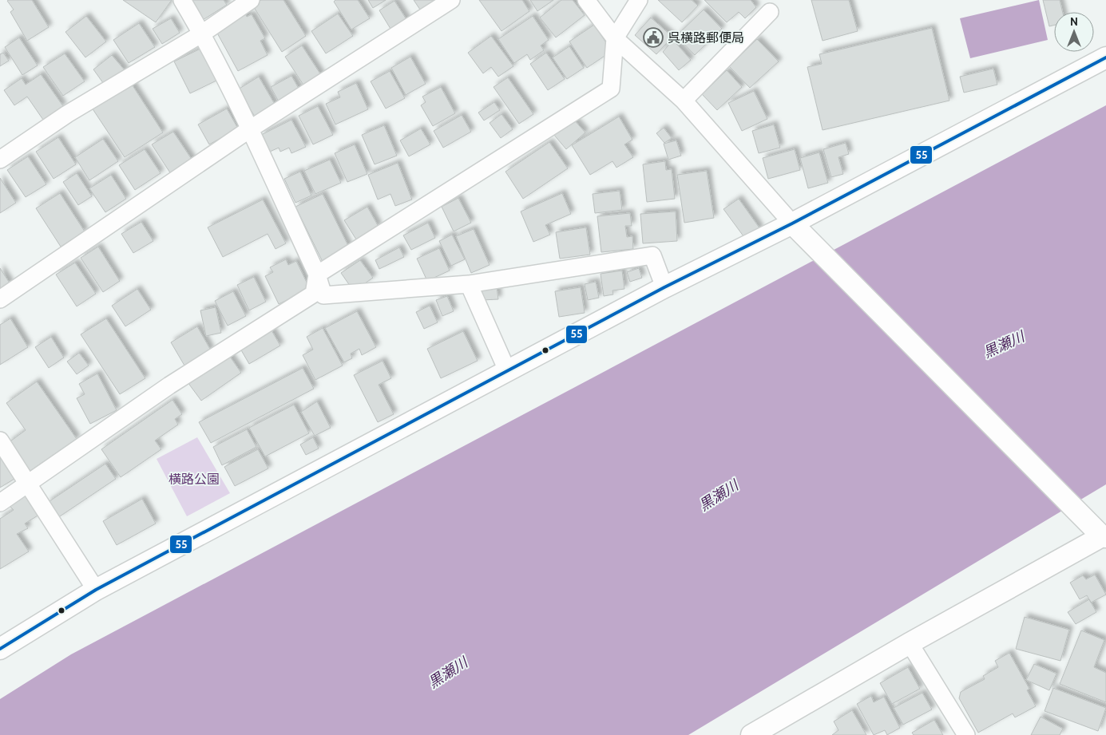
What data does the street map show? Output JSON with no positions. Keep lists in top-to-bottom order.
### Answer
{
  "water": ["黒瀬川"],
  "parks": ["横路公園"],
  "places": {
    "public building": ["呉横路郵便局"]
  },
  "lines": ["transit line 55"],
  "north": "top"
}
